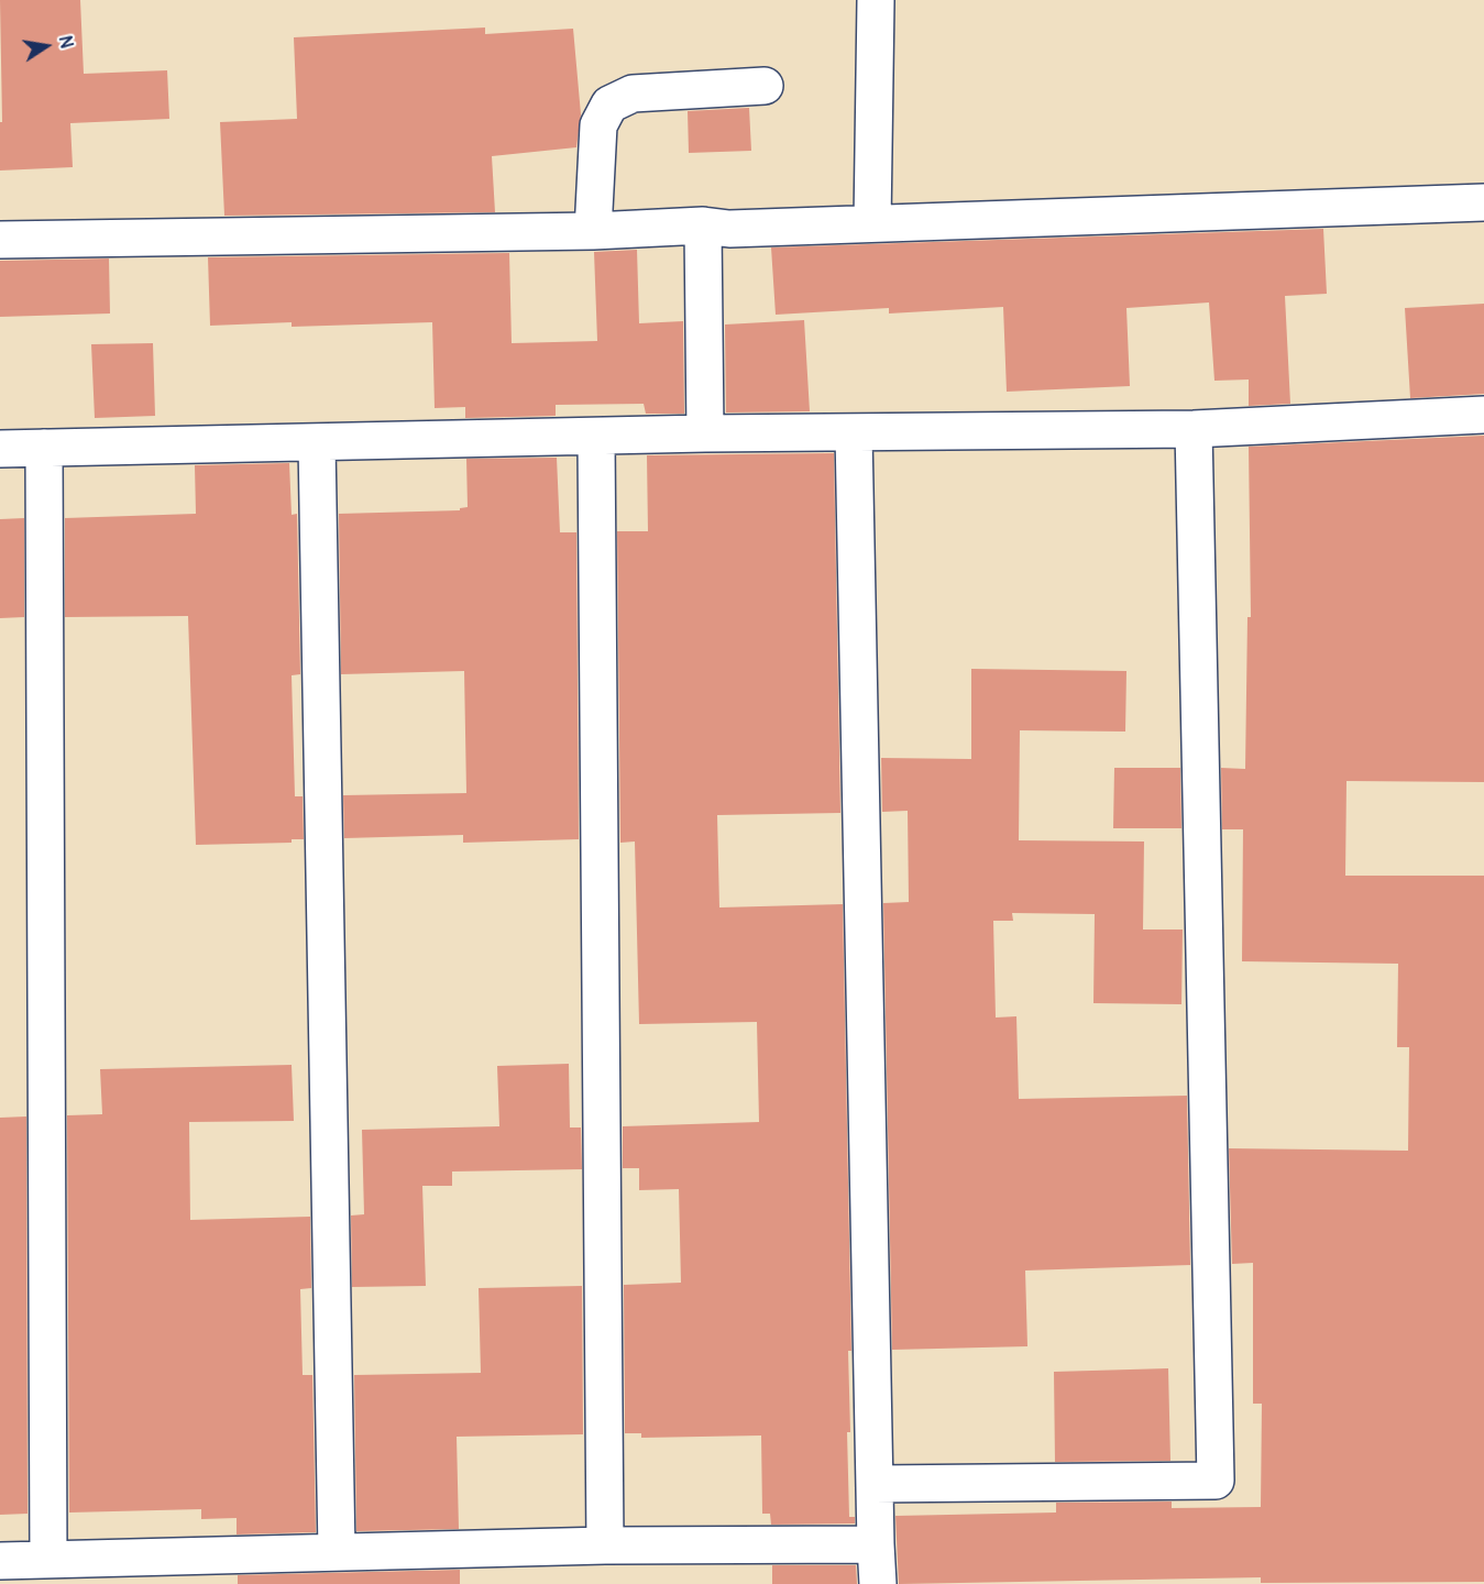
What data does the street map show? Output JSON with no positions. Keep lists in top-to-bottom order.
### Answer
{
  "north": "right"
}
